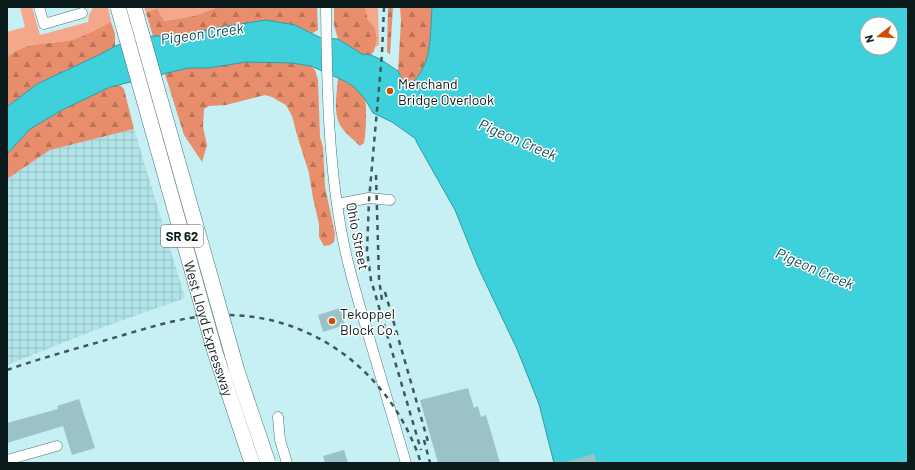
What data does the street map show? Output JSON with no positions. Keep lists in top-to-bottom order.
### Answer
{
  "streets": {
    "highway": ["SR 62", "West Lloyd Expressway"],
    "street": ["Ohio Street"]
  },
  "water": ["Pigeon Creek"],
  "places": ["Merchand Bridge Overlook", "Tekoppel Block Co."],
  "north": "left"
}
